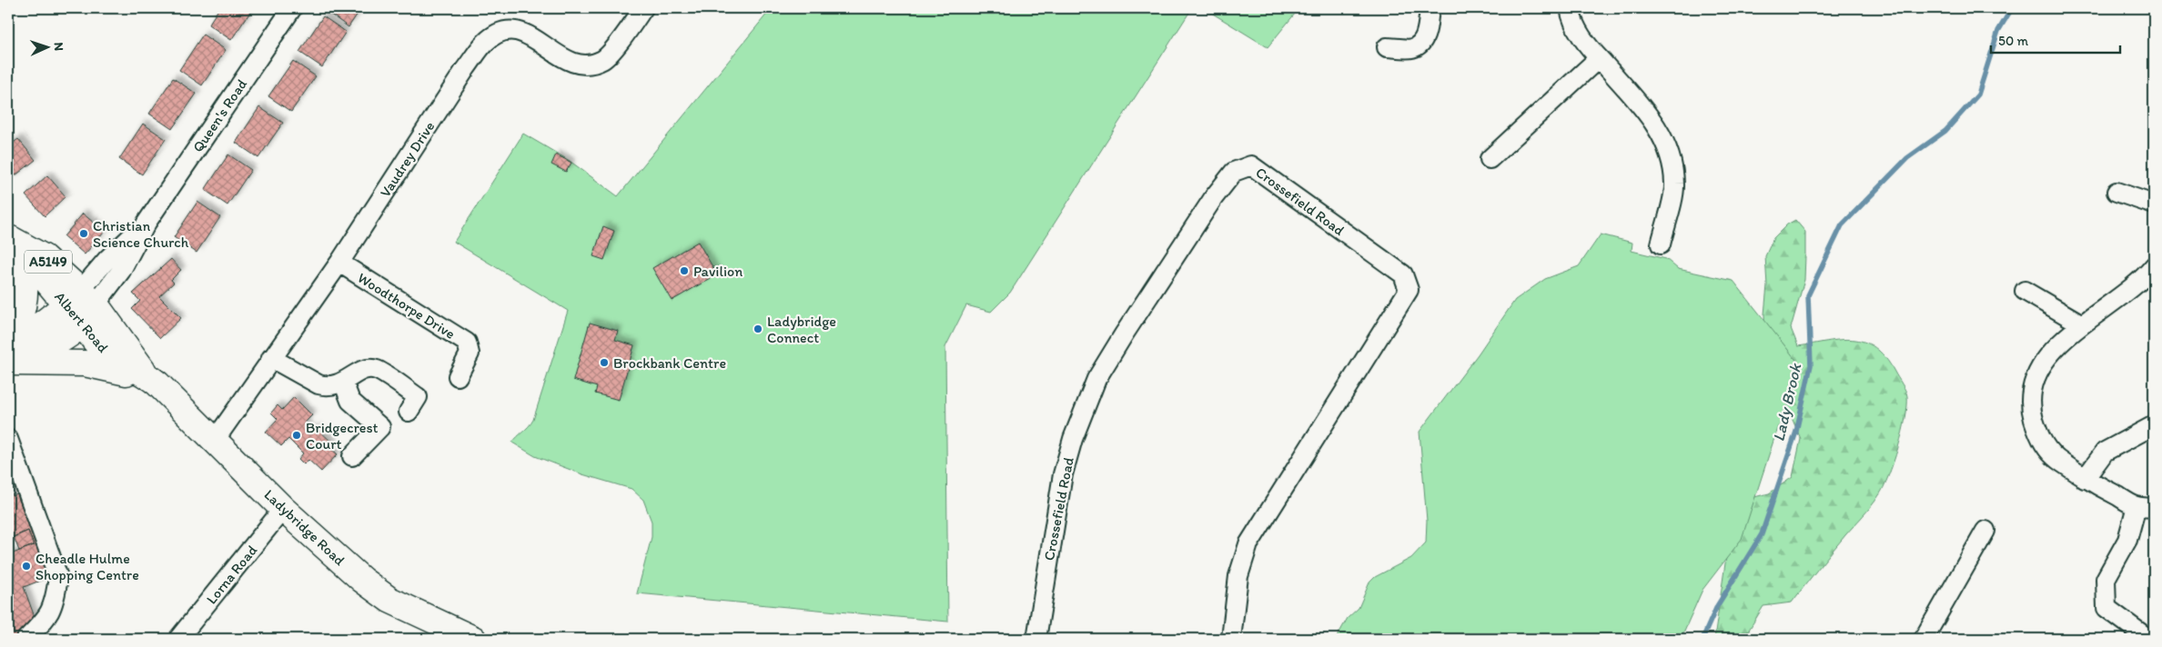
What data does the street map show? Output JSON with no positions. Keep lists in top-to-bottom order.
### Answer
{
  "streets": {
    "street": [
      "Queen's Road",
      "Vaudrey Drive",
      "Crossefield Road",
      "A5149",
      "Woodthorpe Drive",
      "Albert Road",
      "Ladybridge Road",
      "Lorna Road"
    ]
  },
  "crossings": [
    ["Queen's Road", "Albert Road"],
    ["Vaudrey Drive", "Woodthorpe Drive"],
    ["Vaudrey Drive", "Ladybridge Road"],
    ["A5149", "Albert Road"],
    ["Albert Road", "Ladybridge Road"],
    ["Ladybridge Road", "Lorna Road"]
  ],
  "water": ["Lady Brook"],
  "places": [
    "Christian Science Church",
    "Pavilion",
    "Ladybridge Connect",
    "Brockbank Centre",
    "Bridgecrest Court",
    "Cheadle Hulme Shopping Centre"
  ],
  "scale_bar": "50 m",
  "north": "right"
}
